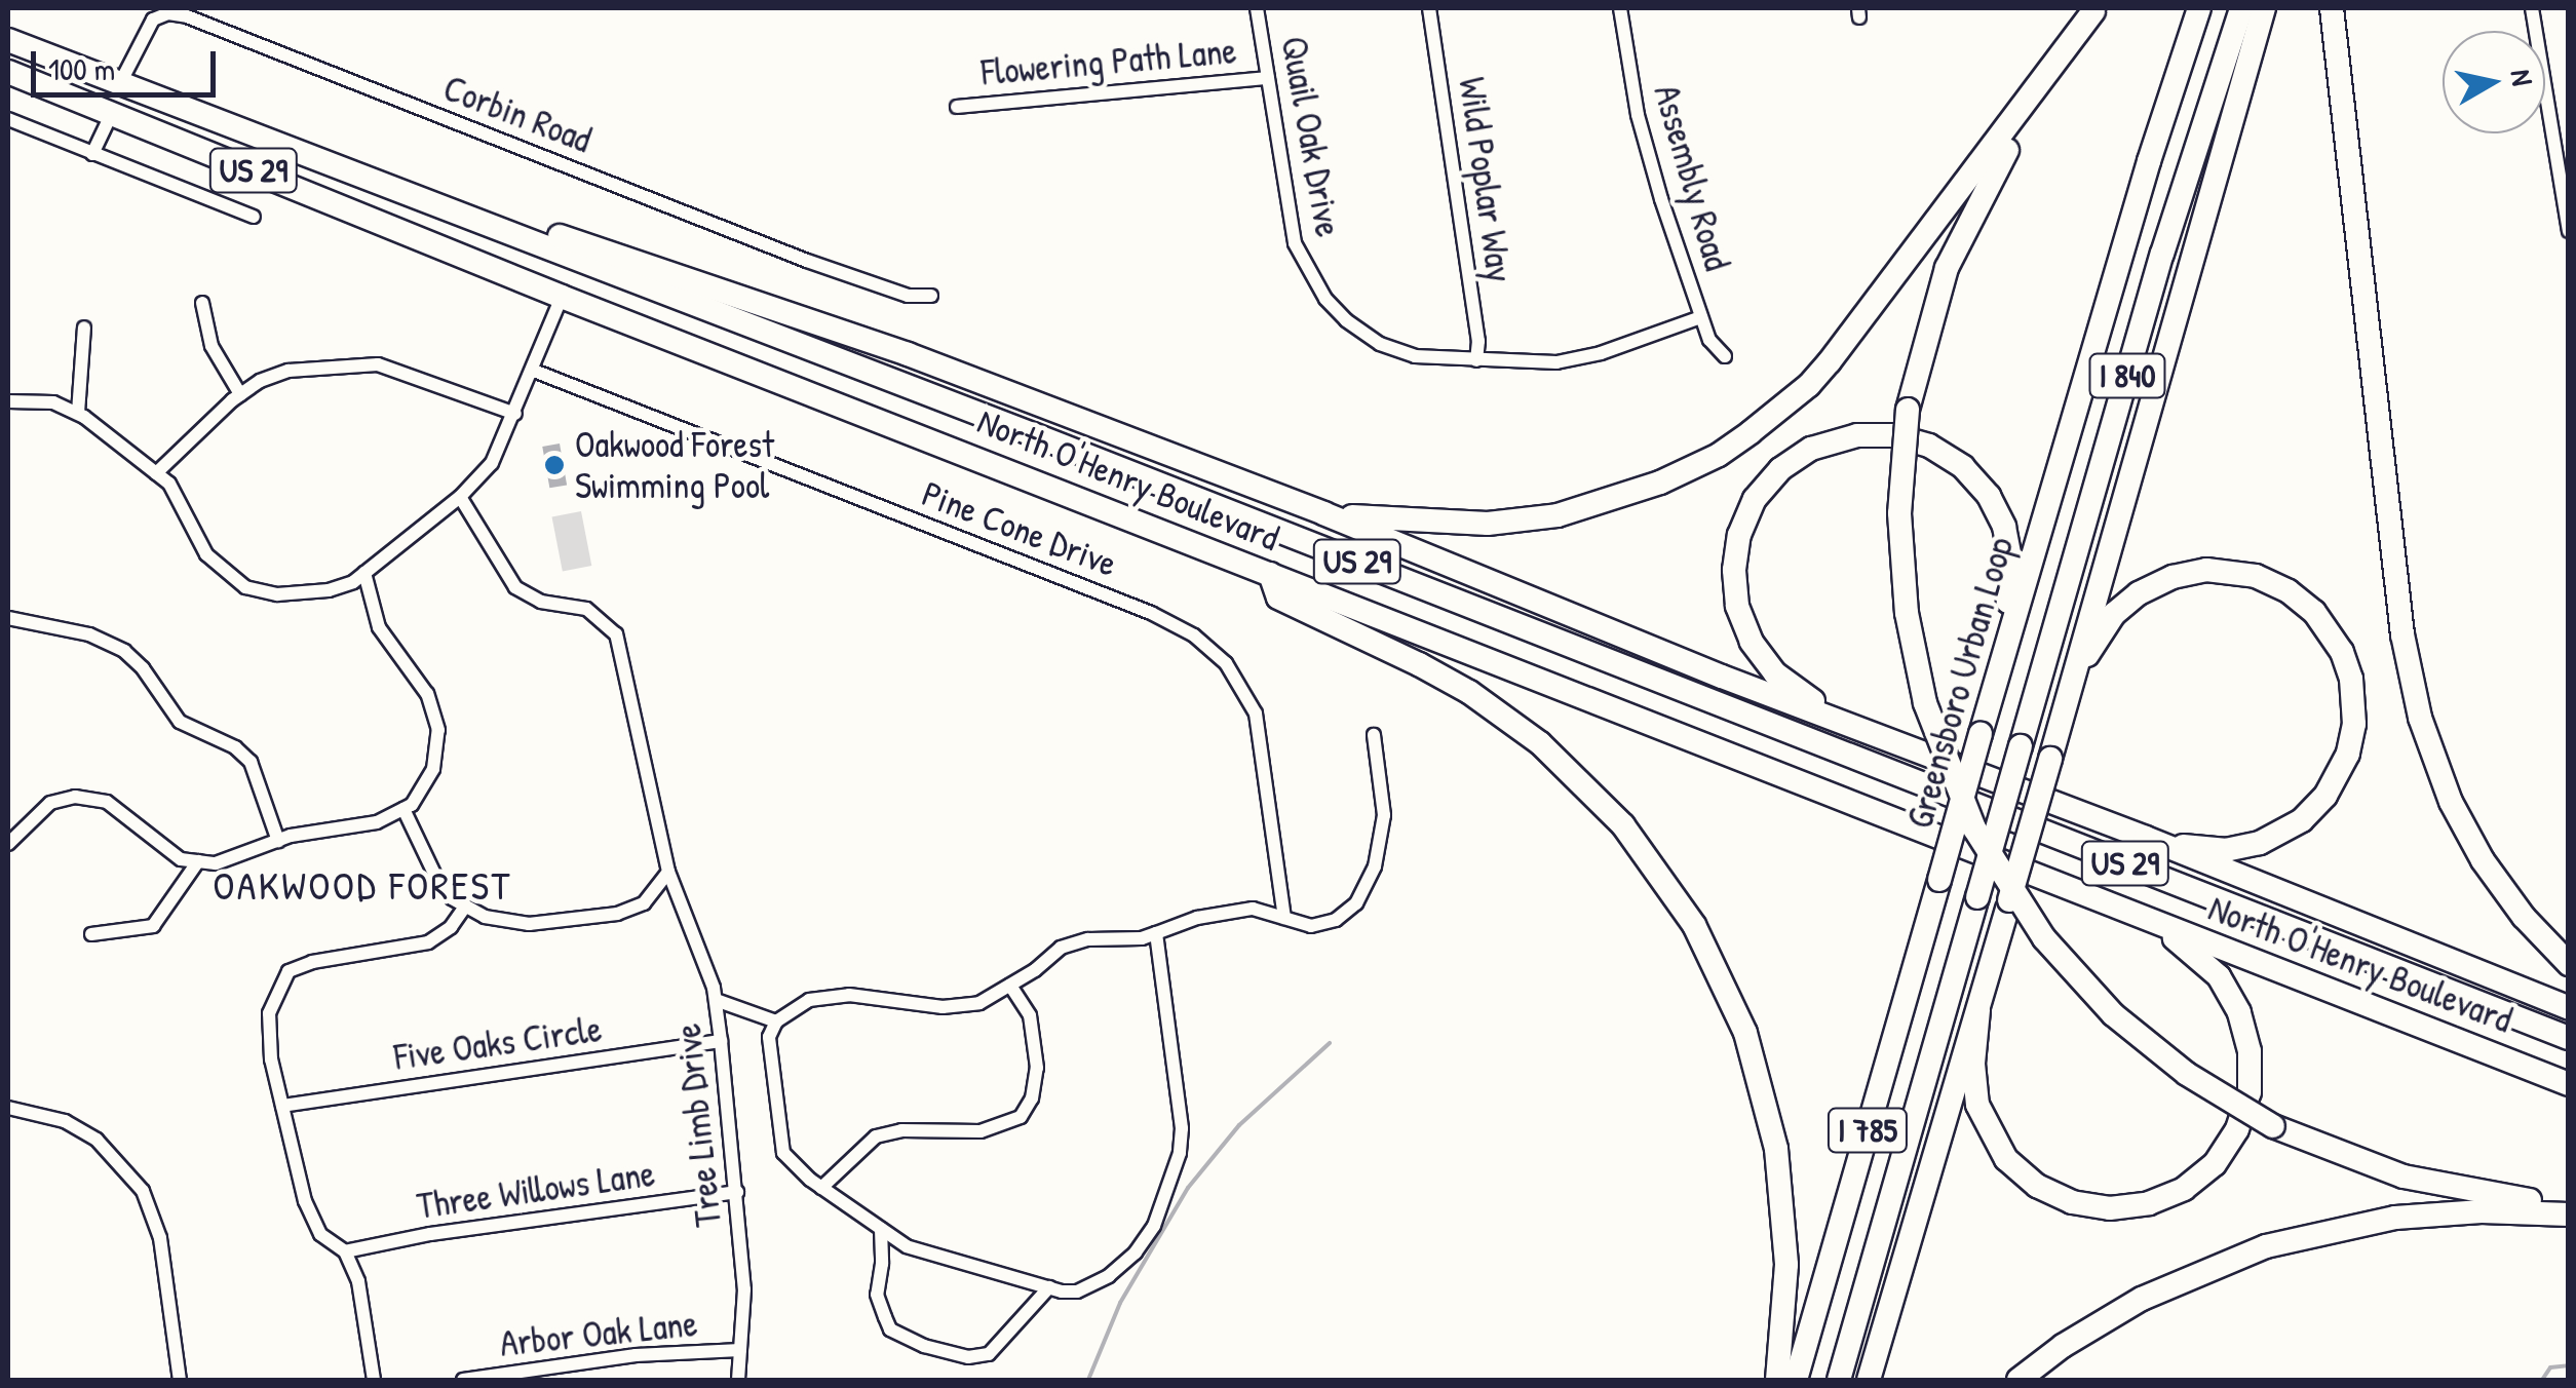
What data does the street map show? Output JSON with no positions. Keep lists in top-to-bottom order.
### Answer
{
  "streets": {
    "highway": [
      "US 29",
      "I 840",
      "North O'Henry Boulevard",
      "Greensboro Urban Loop",
      "I 785"
    ],
    "street": [
      "Flowering Path Lane",
      "Corbin Road",
      "Quail Oak Drive",
      "Assembly Road",
      "Wild Poplar Way",
      "Pine Cone Drive",
      "Five Oaks Circle",
      "Tree Limb Drive",
      "Three Willows Lane",
      "Arbor Oak Lane"
    ]
  },
  "crossings": [
    ["Flowering Path Lane", "Quail Oak Drive"],
    ["Corbin Road", "North O'Henry Boulevard"],
    ["Quail Oak Drive", "Assembly Road"],
    ["Quail Oak Drive", "Wild Poplar Way"],
    ["Five Oaks Circle", "Tree Limb Drive"],
    ["Tree Limb Drive", "Three Willows Lane"],
    ["Tree Limb Drive", "Arbor Oak Lane"]
  ],
  "districts": ["OAKWOOD FOREST"],
  "places": ["Oakwood Forest Swimming Pool"],
  "scale_bar": "100 m",
  "north": "right"
}
